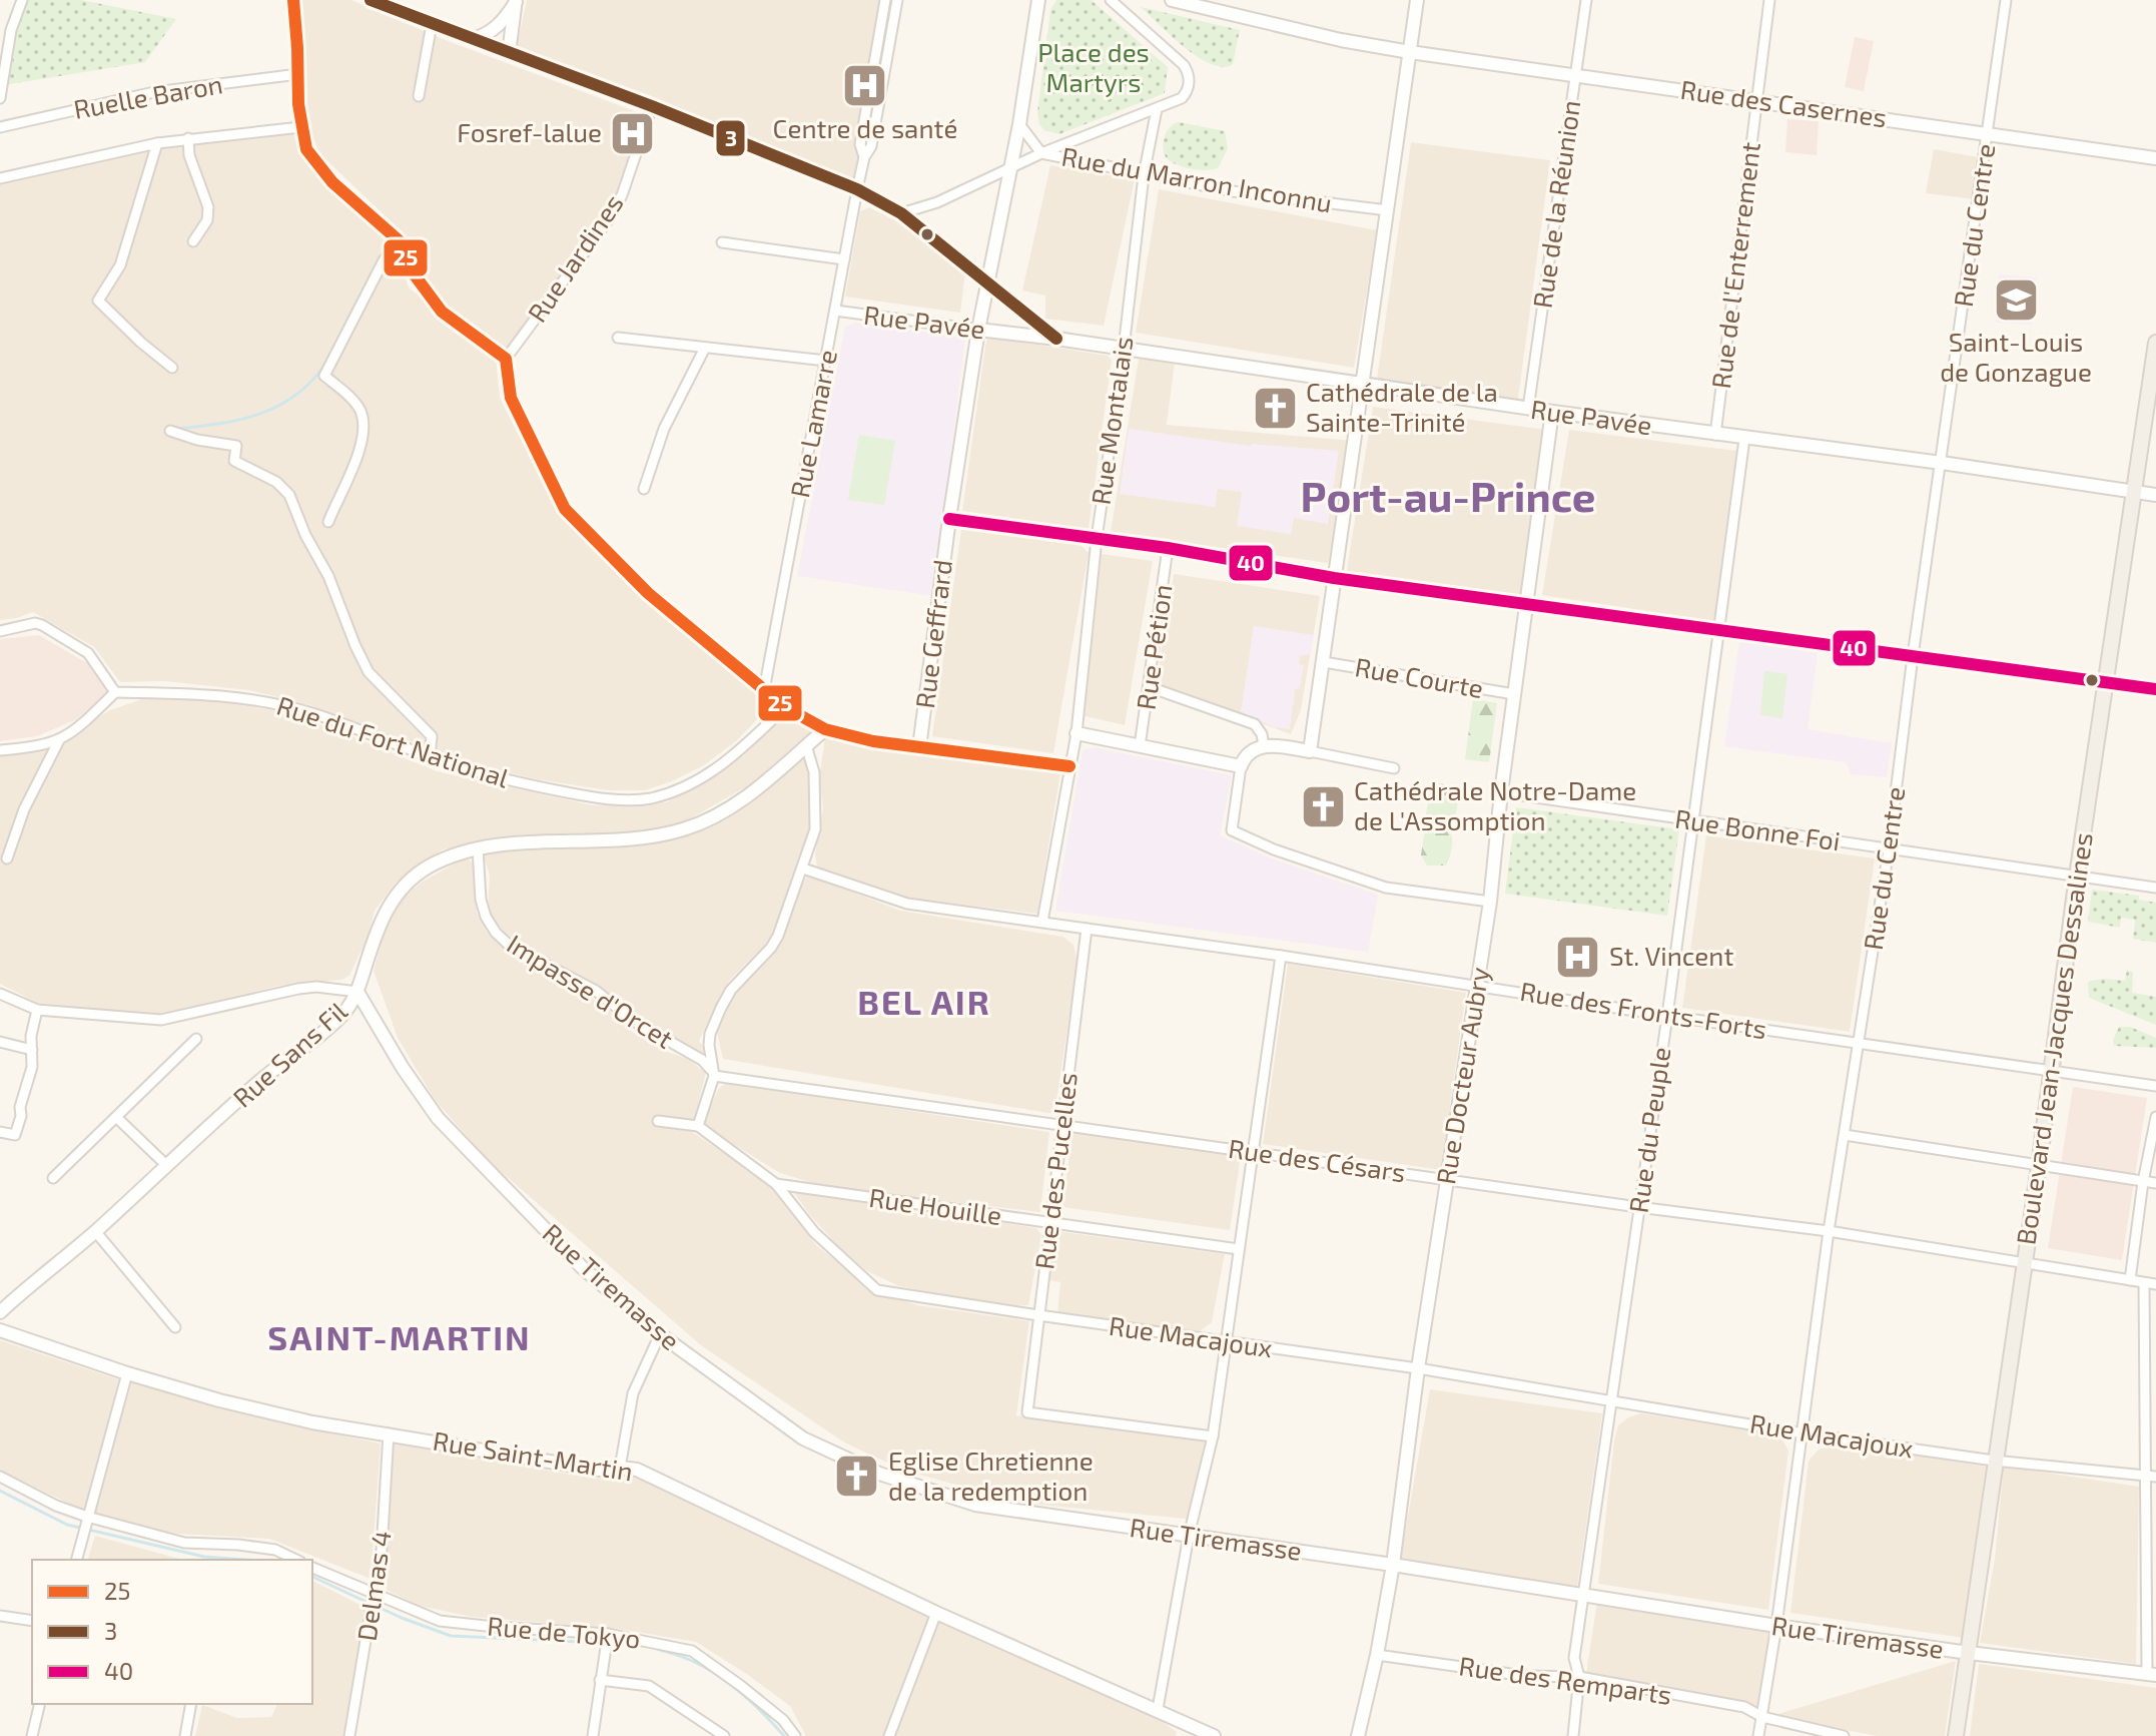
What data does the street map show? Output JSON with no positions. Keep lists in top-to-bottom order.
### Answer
{
  "streets": {
    "main road": ["Boulevard Jean-Jacques Dessalines"],
    "street": [
      "Ruelle Baron",
      "Rue des Casernes",
      "Rue du Marron Inconnu",
      "Rue de la Réunion",
      "Rue du Centre",
      "Rue Jardines",
      "Rue de l'Enterrement",
      "Rue Pavée",
      "Rue Montalais",
      "Rue Lamarre",
      "Rue Geffrard",
      "Rue Pétion",
      "Rue Courte",
      "Rue du Fort National",
      "Rue Bonne Foi",
      "Impasse d'Orcet",
      "Rue des Fronts-Forts",
      "Rue Sans Fil",
      "Rue Docteur Aubry",
      "Rue du Peuple",
      "Rue des Césars",
      "Rue des Pucelles",
      "Rue Houille",
      "Rue Tiremasse",
      "Rue Macajoux",
      "Rue Saint-Martin",
      "Delmas 4",
      "Rue de Tokyo",
      "Rue des Remparts"
    ]
  },
  "crossings": [
    ["Rue des Casernes", "Rue de la Réunion"],
    ["Rue des Casernes", "Rue du Centre"],
    ["Rue des Casernes", "Rue de l'Enterrement"],
    ["Rue du Marron Inconnu", "Rue Montalais"],
    ["Rue du Marron Inconnu", "Rue Geffrard"],
    ["Rue de la Réunion", "Rue Pavée"],
    ["Rue du Centre", "Rue Pavée"],
    ["Rue du Centre", "Rue Bonne Foi"],
    ["Rue du Centre", "Rue des Fronts-Forts"],
    ["Rue du Centre", "Rue des Césars"],
    ["Rue du Centre", "Rue Tiremasse"],
    ["Rue du Centre", "Rue Macajoux"],
    ["Rue du Centre", "Rue des Remparts"],
    ["Rue de l'Enterrement", "Rue Pavée"],
    ["Rue Pavée", "Rue Montalais"],
    ["Rue Pavée", "Rue Lamarre"],
    ["Rue Pavée", "Rue Geffrard"],
    ["Rue Pavée", "Boulevard Jean-Jacques Dessalines"],
    ["Rue Pavée", "Rue Docteur Aubry"],
    ["Rue Pavée", "Rue du Peuple"],
    ["Rue Montalais", "Rue des Fronts-Forts"],
    ["Rue Courte", "Rue Docteur Aubry"],
    ["Rue Bonne Foi", "Boulevard Jean-Jacques Dessalines"],
    ["Rue Bonne Foi", "Rue Docteur Aubry"],
    ["Rue Bonne Foi", "Rue du Peuple"],
    ["Impasse d'Orcet", "Rue Sans Fil"],
    ["Impasse d'Orcet", "Rue des Césars"],
    ["Rue des Fronts-Forts", "Boulevard Jean-Jacques Dessalines"],
    ["Rue des Fronts-Forts", "Rue Docteur Aubry"],
    ["Rue des Fronts-Forts", "Rue du Peuple"],
    ["Rue des Fronts-Forts", "Rue des Pucelles"],
    ["Boulevard Jean-Jacques Dessalines", "Rue des Césars"],
    ["Boulevard Jean-Jacques Dessalines", "Rue Tiremasse"],
    ["Boulevard Jean-Jacques Dessalines", "Rue Macajoux"],
    ["Rue Sans Fil", "Rue Tiremasse"],
    ["Rue Docteur Aubry", "Rue des Césars"],
    ["Rue Docteur Aubry", "Rue Tiremasse"],
    ["Rue Docteur Aubry", "Rue Macajoux"],
    ["Rue Docteur Aubry", "Rue des Remparts"],
    ["Rue du Peuple", "Rue des Césars"],
    ["Rue du Peuple", "Rue Tiremasse"],
    ["Rue du Peuple", "Rue Macajoux"],
    ["Rue du Peuple", "Rue des Remparts"],
    ["Rue des Césars", "Rue des Pucelles"],
    ["Rue des Pucelles", "Rue Houille"],
    ["Rue des Pucelles", "Rue Macajoux"],
    ["Rue Houille", "Rue Macajoux"],
    ["Rue Saint-Martin", "Delmas 4"],
    ["Delmas 4", "Rue de Tokyo"]
  ],
  "districts": ["Port-au-Prince", "BEL AIR", "SAINT-MARTIN"],
  "parks": ["Place des Martyrs"],
  "places": {
    "hospital": ["Centre de santé", "Fosref-lalue", "St. Vincent"],
    "school or university": ["Saint-Louis de Gonzague"],
    "church": ["Cathédrale de la Sainte-Trinité", "Cathédrale Notre-Dame de L'Assomption", "Eglise Chretienne de la redemption"]
  },
  "lines": ["transit line 25", "transit line 3", "transit line 40"],
  "legend": ["25", "3", "40"]
}
